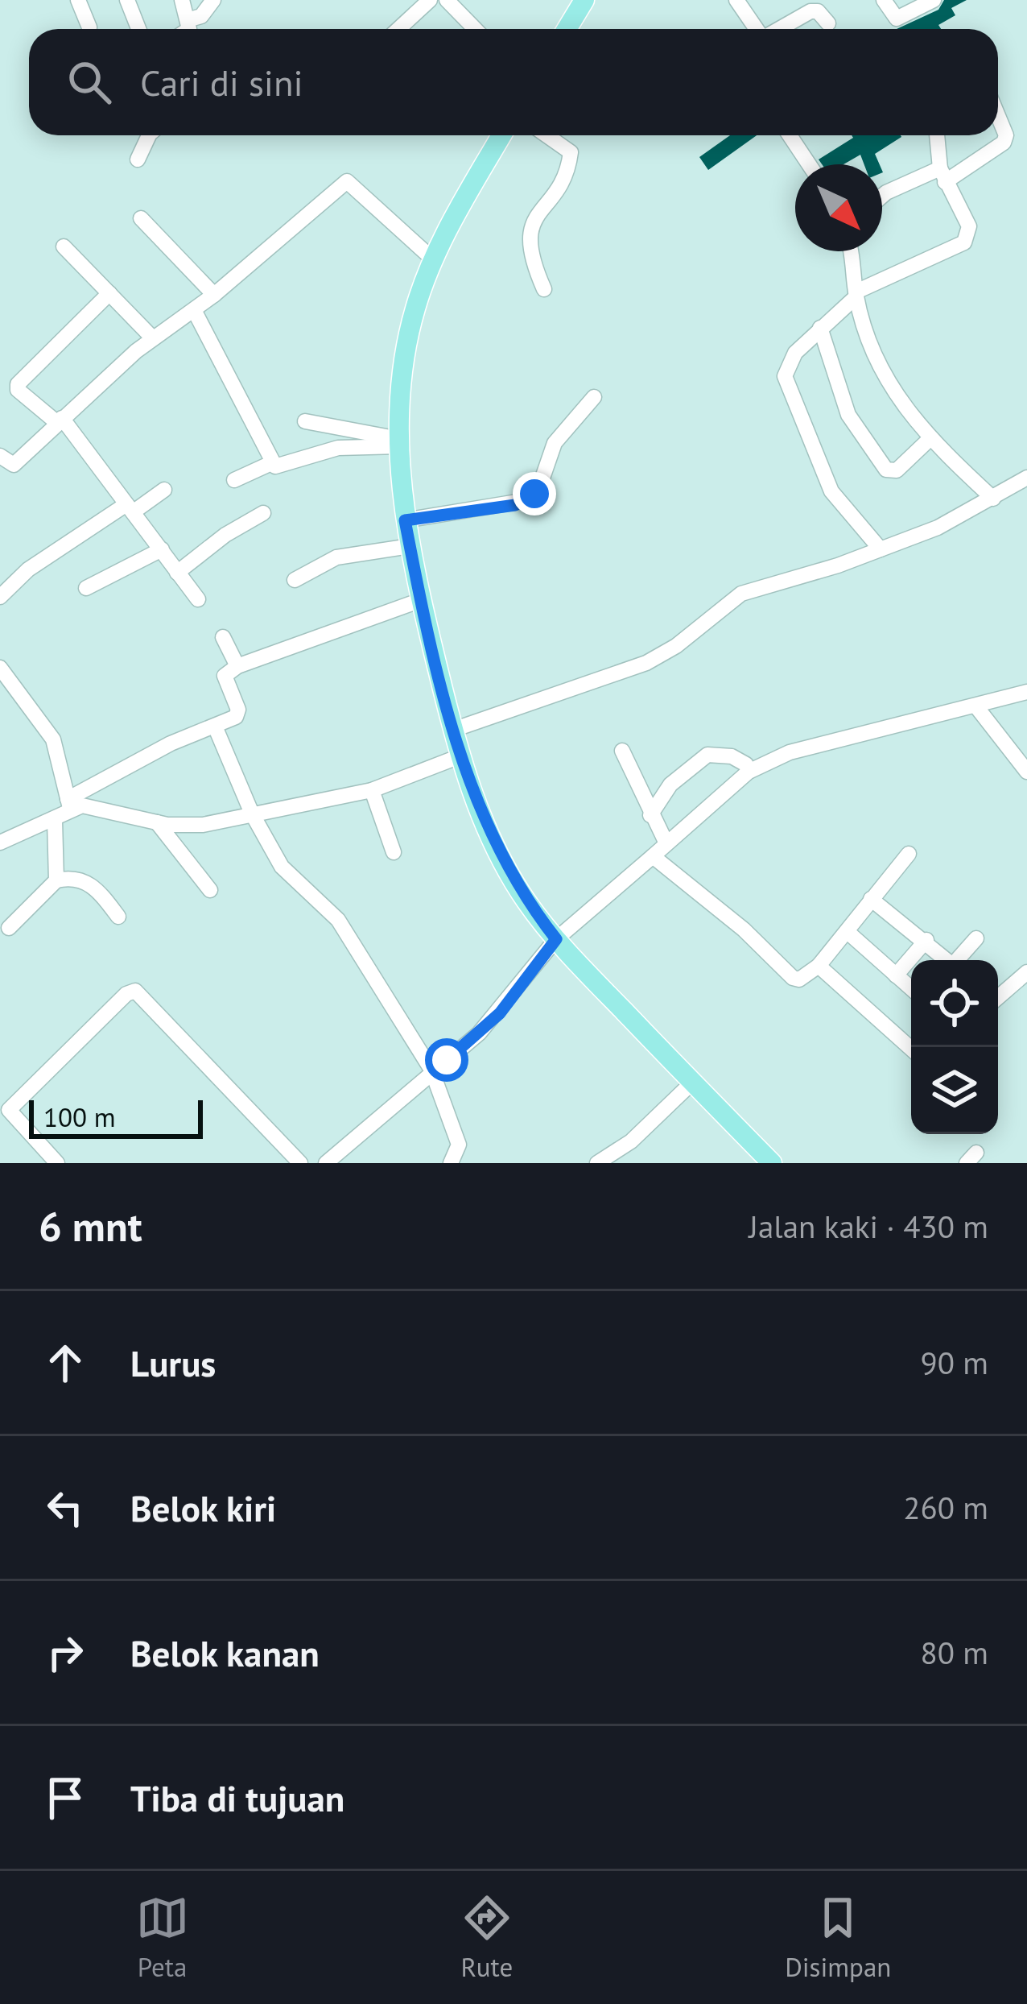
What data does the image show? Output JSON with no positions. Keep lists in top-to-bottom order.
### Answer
{
  "scale_bar": "100 m",
  "north": "bottom right",
  "page": {
    "search": "Cari di sini",
    "scale": "100 m",
    "heading": ["6 mnt", "Jalan kaki · 430 m"],
    "list": [
      ["Lurus", "90 m"],
      ["Belok kiri", "260 m"],
      ["Belok kanan", "80 m"],
      "Tiba di tujuan"
    ],
    "nav": ["Peta", "Rute", "Disimpan"]
  }
}
